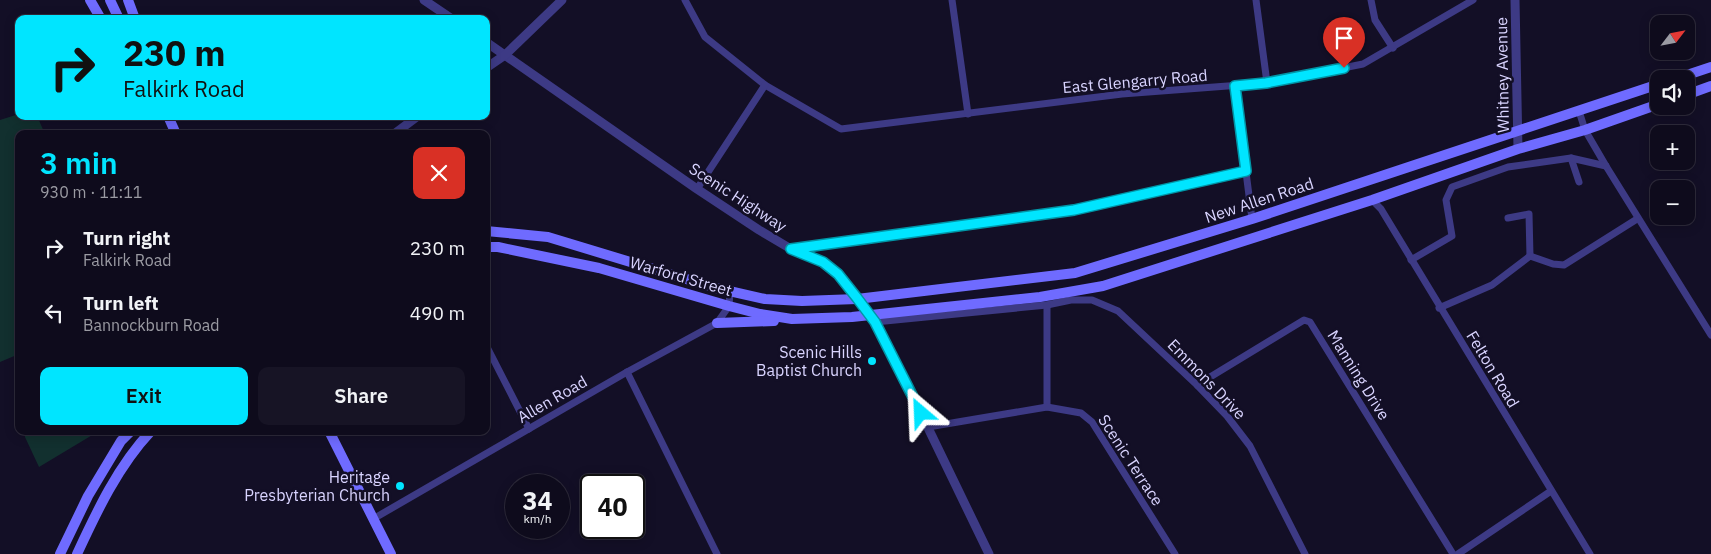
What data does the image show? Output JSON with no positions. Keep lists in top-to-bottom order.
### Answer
{
  "streets": {
    "main road": ["New Allen Road", "Warford Street"],
    "street": [
      "Whitney Avenue",
      "East Glengarry Road",
      "Scenic Highway",
      "Felton Road",
      "Manning Drive",
      "Emmons Drive",
      "Allen Road",
      "Scenic Terrace"
    ]
  },
  "crossings": [
    ["Whitney Avenue", "New Allen Road"],
    ["Scenic Highway", "New Allen Road"],
    ["Scenic Highway", "Warford Street"],
    ["Scenic Highway", "Scenic Terrace"],
    ["New Allen Road", "Warford Street"],
    ["New Allen Road", "Felton Road"],
    ["Warford Street", "Allen Road"],
    ["Manning Drive", "Emmons Drive"]
  ],
  "places": ["Scenic Hills Baptist Church", "Heritage Presbyterian Church"],
  "north": "top right",
  "page": {
    "map_buttons": ["+", "−"],
    "turn": ["230 m", "Falkirk Road"],
    "heading": ["3 min", "930 m · 11:11"],
    "list": [
      {
        "name": "Turn right",
        "note": "Falkirk Road",
        "value": "230 m"
      },
      {
        "name": "Turn left",
        "note": "Bannockburn Road",
        "value": "490 m"
      }
    ],
    "buttons": ["Exit", "Share"],
    "speed": "34 km/h",
    "limit": "40"
  }
}
